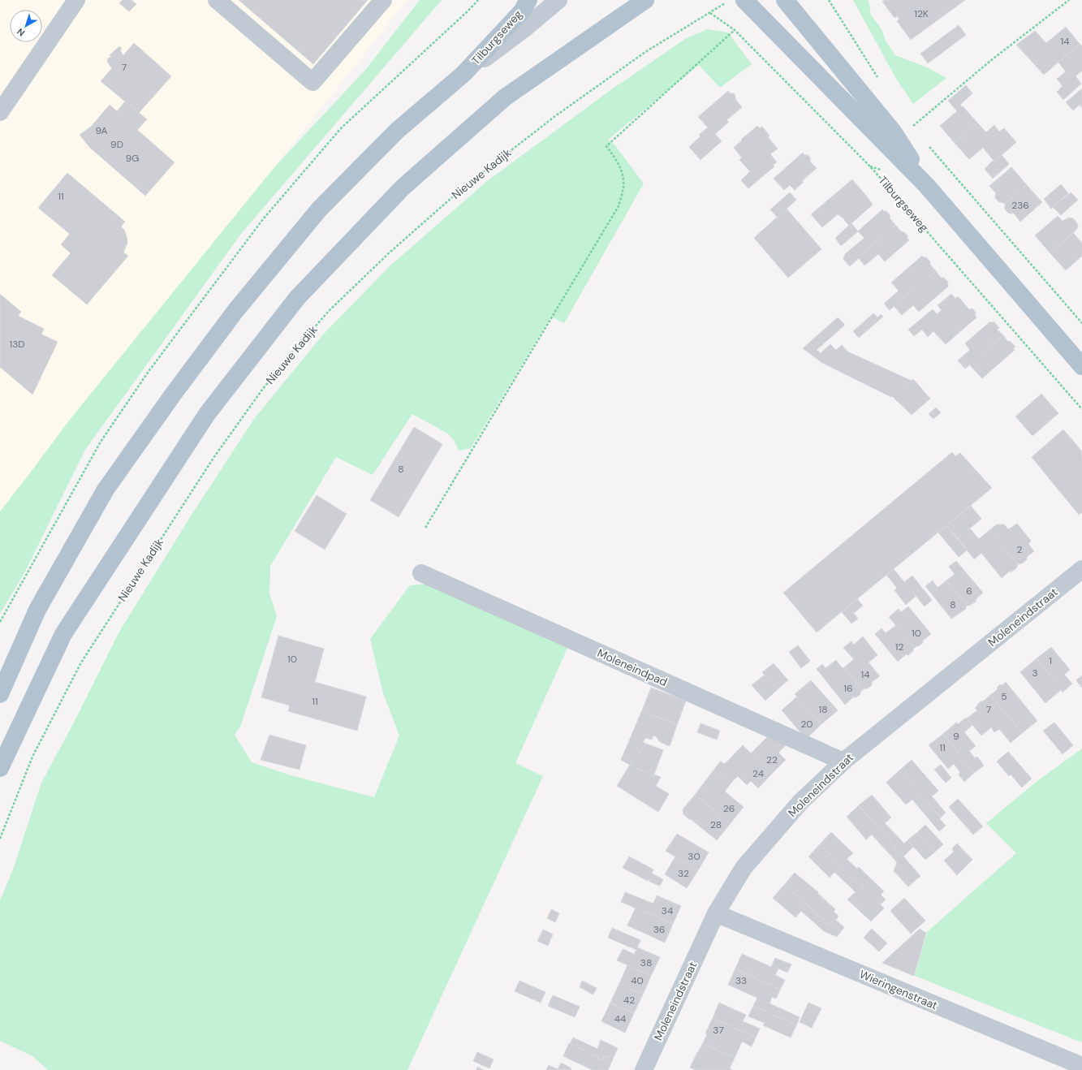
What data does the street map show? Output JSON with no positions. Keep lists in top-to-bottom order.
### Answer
{
  "streets": {
    "main road": ["Tilburgseweg"],
    "street": ["Moleneindstraat", "Moleneindpad", "Wieringenstraat"],
    "path": ["Nieuwe Kadijk"]
  },
  "crossings": [
    ["Tilburgseweg", "Nieuwe Kadijk"],
    ["Moleneindstraat", "Moleneindpad"],
    ["Moleneindstraat", "Wieringenstraat"]
  ],
  "house_numbers": [
    "12K",
    "14",
    "7",
    "9A",
    "9D",
    "9G",
    "11",
    "236",
    "13D",
    "8",
    "2",
    "6",
    "8",
    "10",
    "12",
    "10",
    "1",
    "3",
    "14",
    "16",
    "5",
    "11",
    "18",
    "7",
    "20",
    "9",
    "11",
    "22",
    "24",
    "26",
    "28",
    "30",
    "32",
    "34",
    "36",
    "38",
    "40",
    "33",
    "42",
    "44",
    "37"
  ],
  "north": "bottom left"
}
